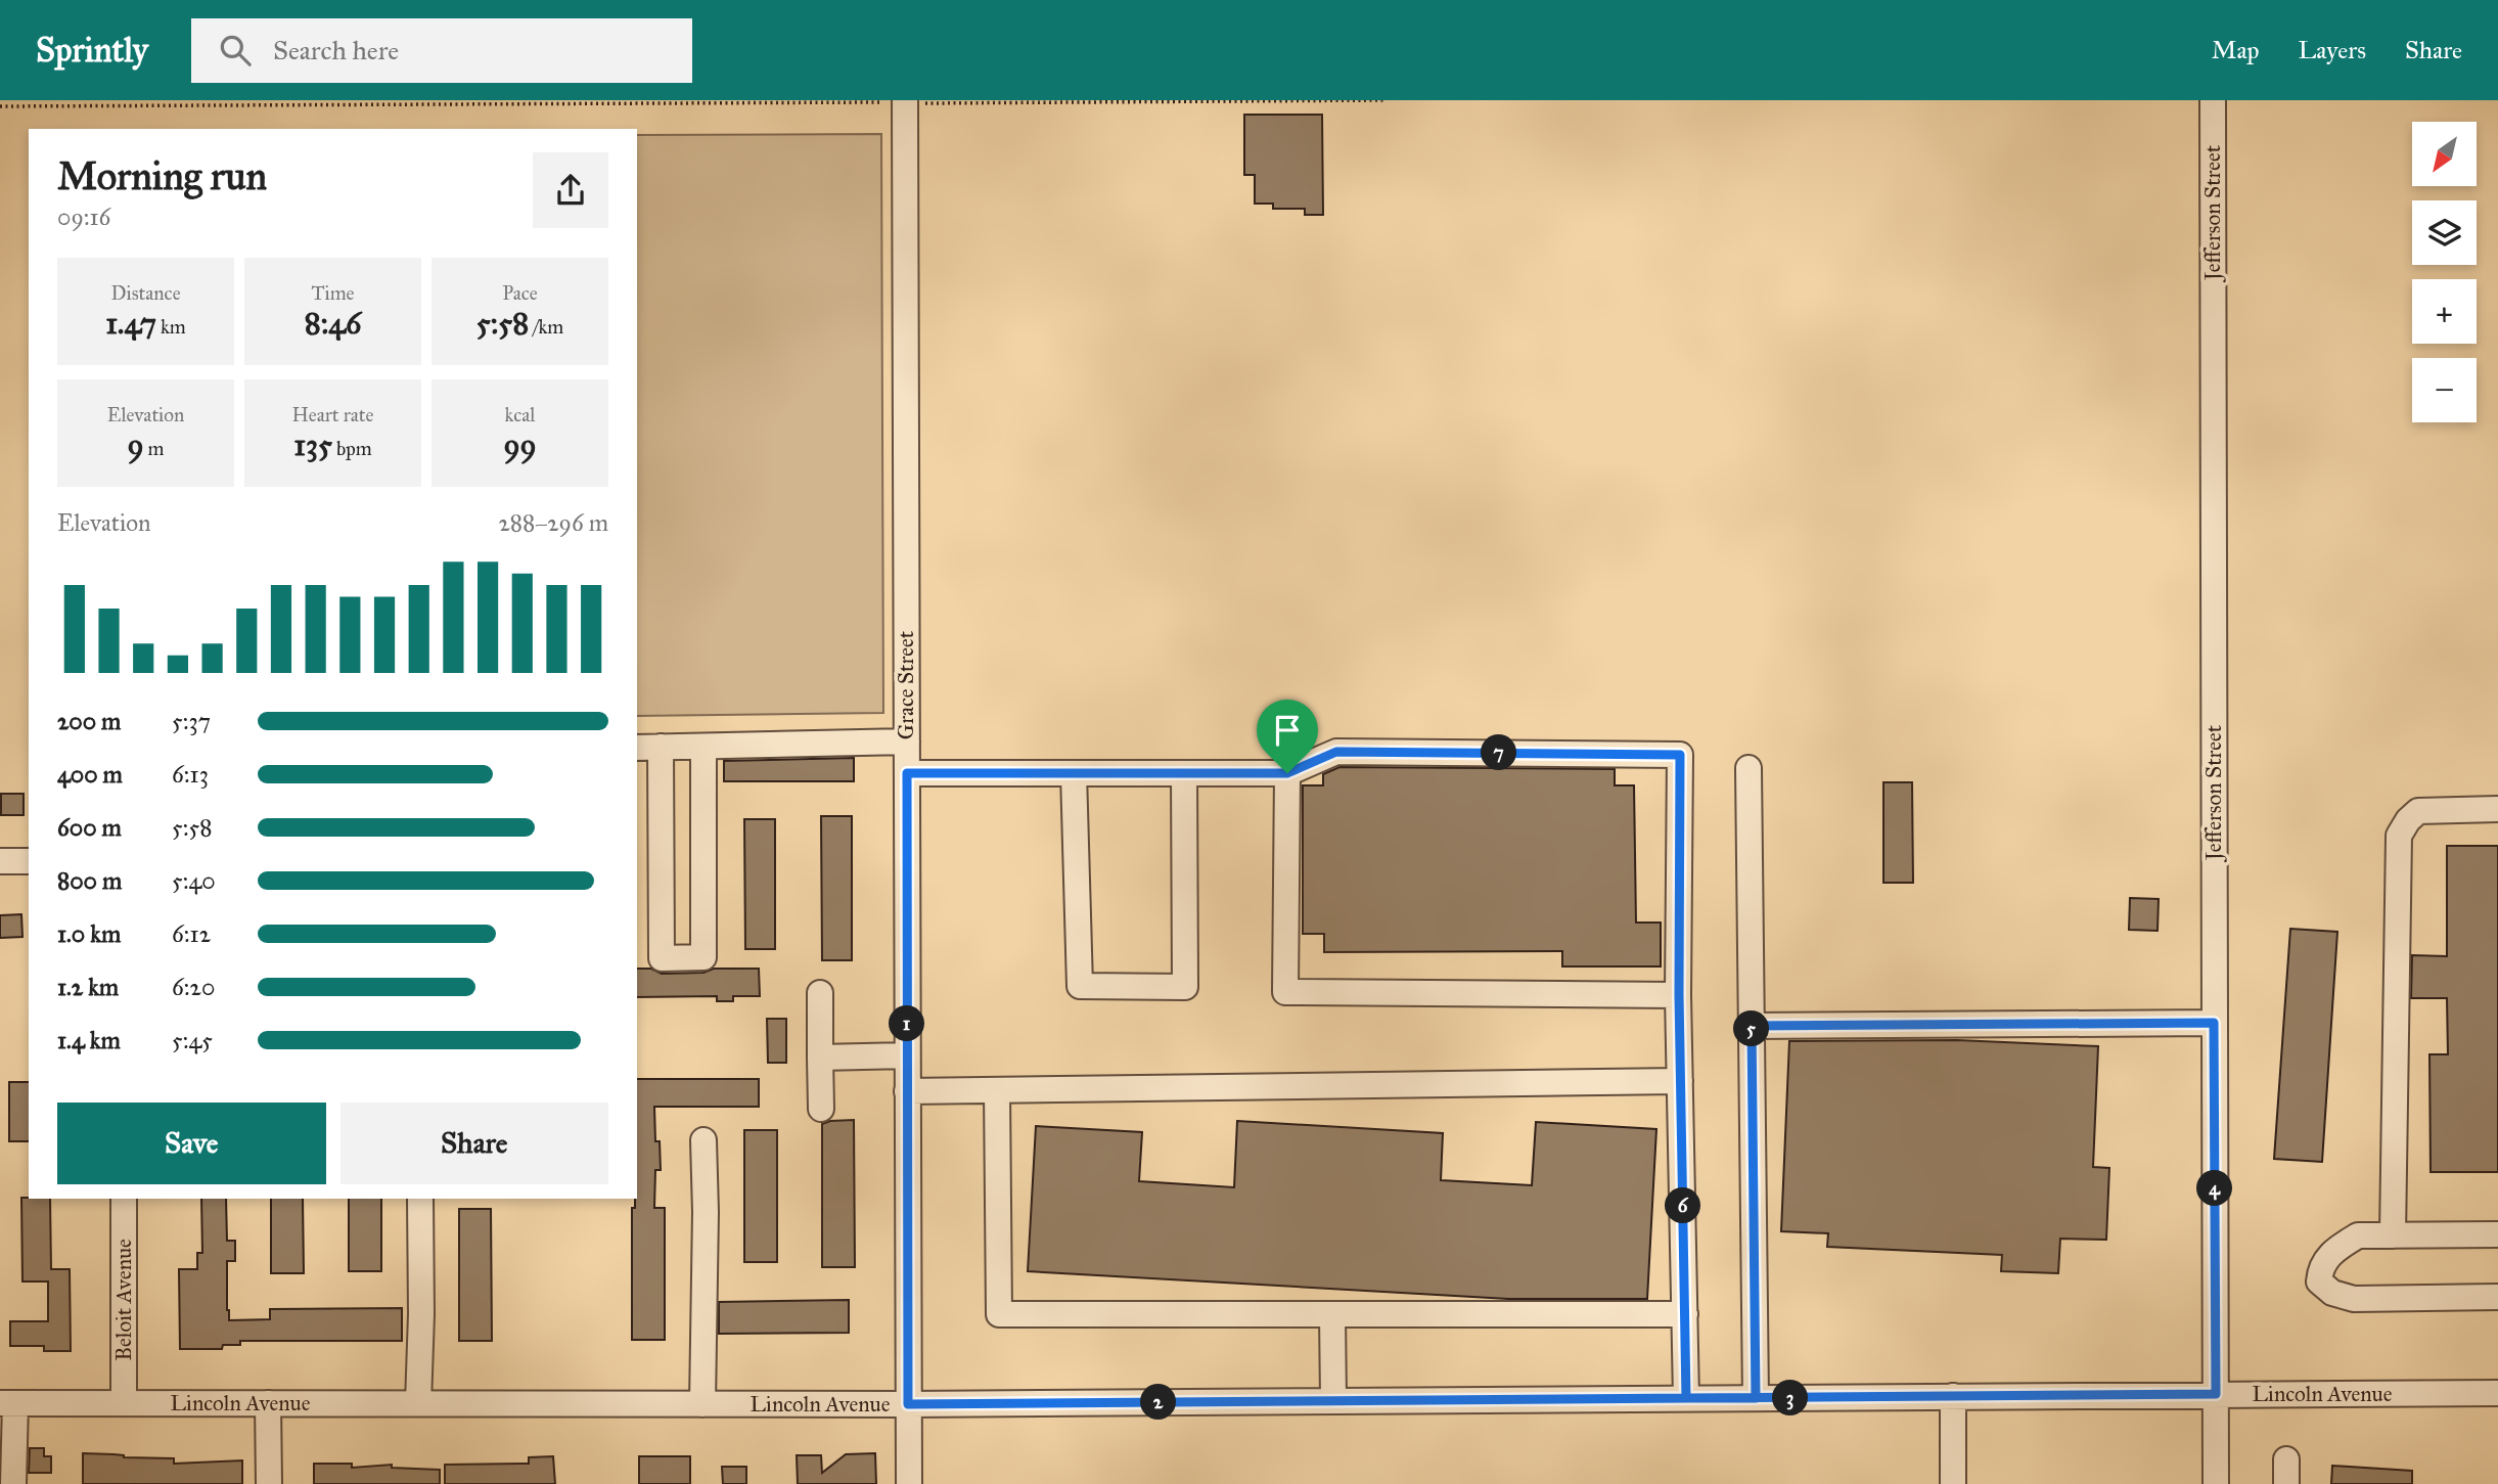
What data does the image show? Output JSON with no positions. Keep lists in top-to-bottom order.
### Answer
{
  "streets": {
    "street": [
      "Jefferson Street",
      "Grace Street",
      "Beloit Avenue",
      "Lincoln Avenue"
    ]
  },
  "crossings": [
    ["Jefferson Street", "Lincoln Avenue"],
    ["Grace Street", "Lincoln Avenue"],
    ["Beloit Avenue", "Lincoln Avenue"]
  ],
  "north": "bottom left",
  "page": {
    "header": "Sprintly",
    "search": "Search here",
    "nav": ["Map", "Layers", "Share"],
    "map_buttons": ["+", "−"],
    "heading": ["Morning run", "09:16"],
    "stats": [
      ["Distance", "1.47 km"],
      ["Time", "8:46"],
      ["Pace", "5:58 /km"],
      ["Elevation", "9 m"],
      ["Heart rate", "135 bpm"],
      ["kcal", "99"]
    ],
    "chart": ["Elevation", "288–296 m"],
    "list": [
      {
        "name": "200 m",
        "note": "5:37"
      },
      {
        "name": "400 m",
        "note": "6:13"
      },
      {
        "name": "600 m",
        "note": "5:58"
      },
      {
        "name": "800 m",
        "note": "5:40"
      },
      {
        "name": "1.0 km",
        "note": "6:12"
      },
      {
        "name": "1.2 km",
        "note": "6:20"
      },
      {
        "name": "1.4 km",
        "note": "5:45"
      }
    ],
    "pins": [
      "7",
      "1",
      "5",
      "4",
      "6",
      "3",
      "2"
    ],
    "buttons": ["Save", "Share"]
  }
}
